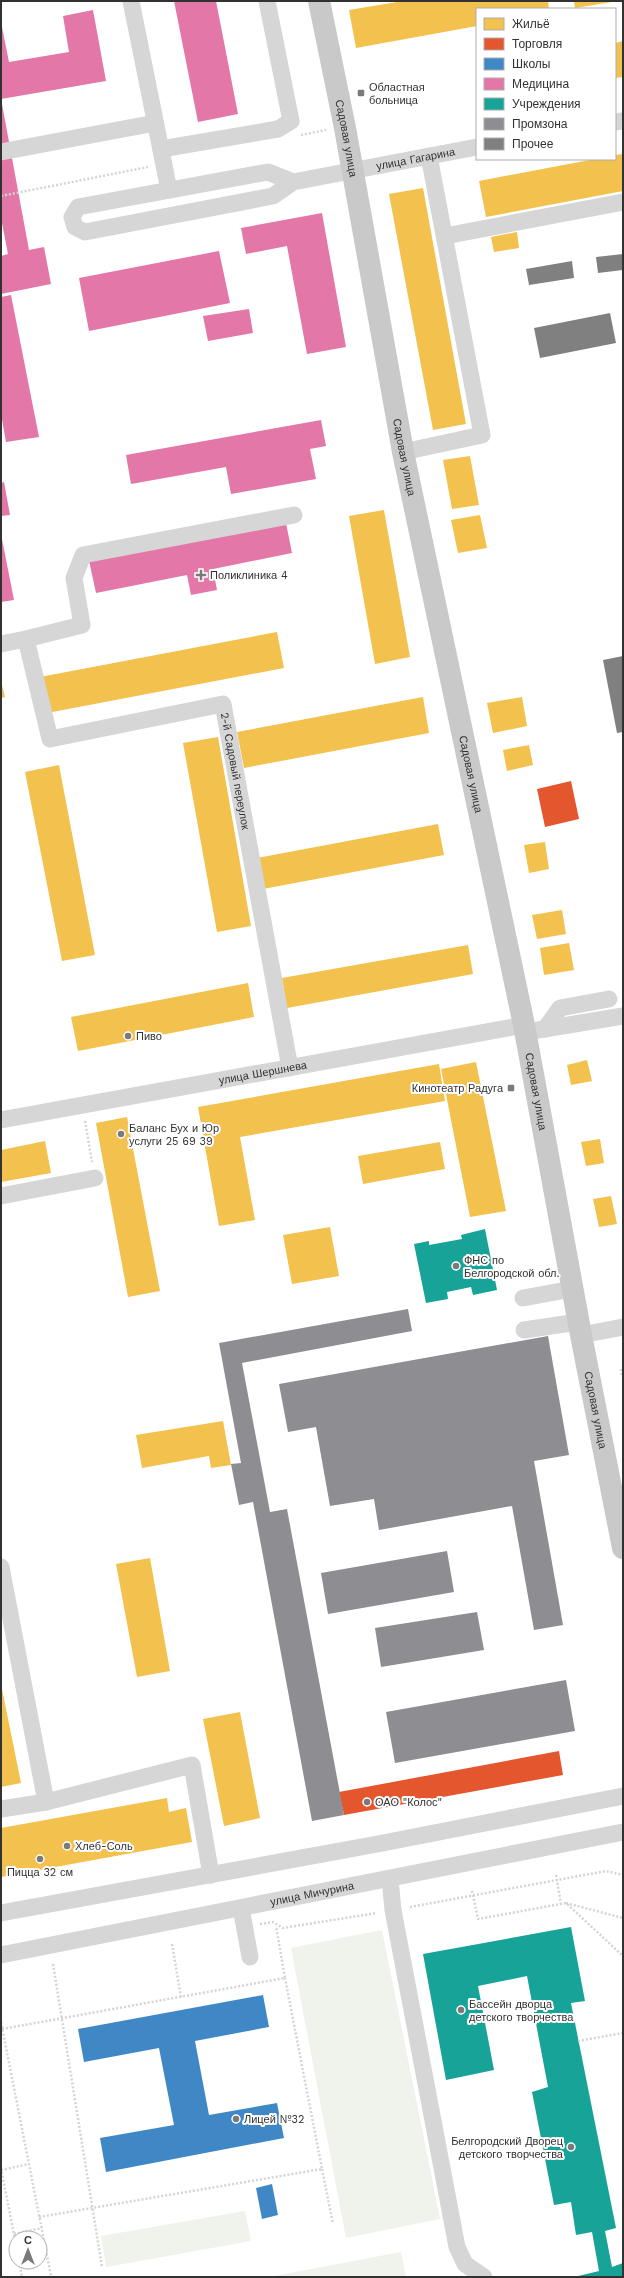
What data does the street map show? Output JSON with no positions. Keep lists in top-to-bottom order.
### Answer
{
  "streets": {
    "main road": ["Садовая улица"],
    "street": [
      "улица Гагарина",
      "2-й Садовый переулок",
      "улица Шершнева",
      "улица Мичурина"
    ]
  },
  "crossings": [
    ["Садовая улица", "улица Гагарина"],
    ["Садовая улица", "улица Шершнева"],
    ["2-й Садовый переулок", "улица Шершнева"]
  ],
  "places": {
    "transit": ["Областная больница", "Кинотеатр Радуга"],
    "health": ["Поликлиника 4"],
    "other": [
      "Пиво",
      "Баланс Бух и Юр услуги 25 69 39",
      "ФНС по Белгородской обл.",
      "ОАО \"Колос\"",
      "Хлеб-Соль",
      "Пицца 32 см",
      "Бассейн дворца детского творчества",
      "Лицей №32",
      "Белгородский Дворец детского творчества"
    ]
  },
  "legend": [
    "Жильё",
    "Торговля",
    "Школы",
    "Медицина",
    "Учреждения",
    "Промзона",
    "Прочее"
  ],
  "north": "top"
}
